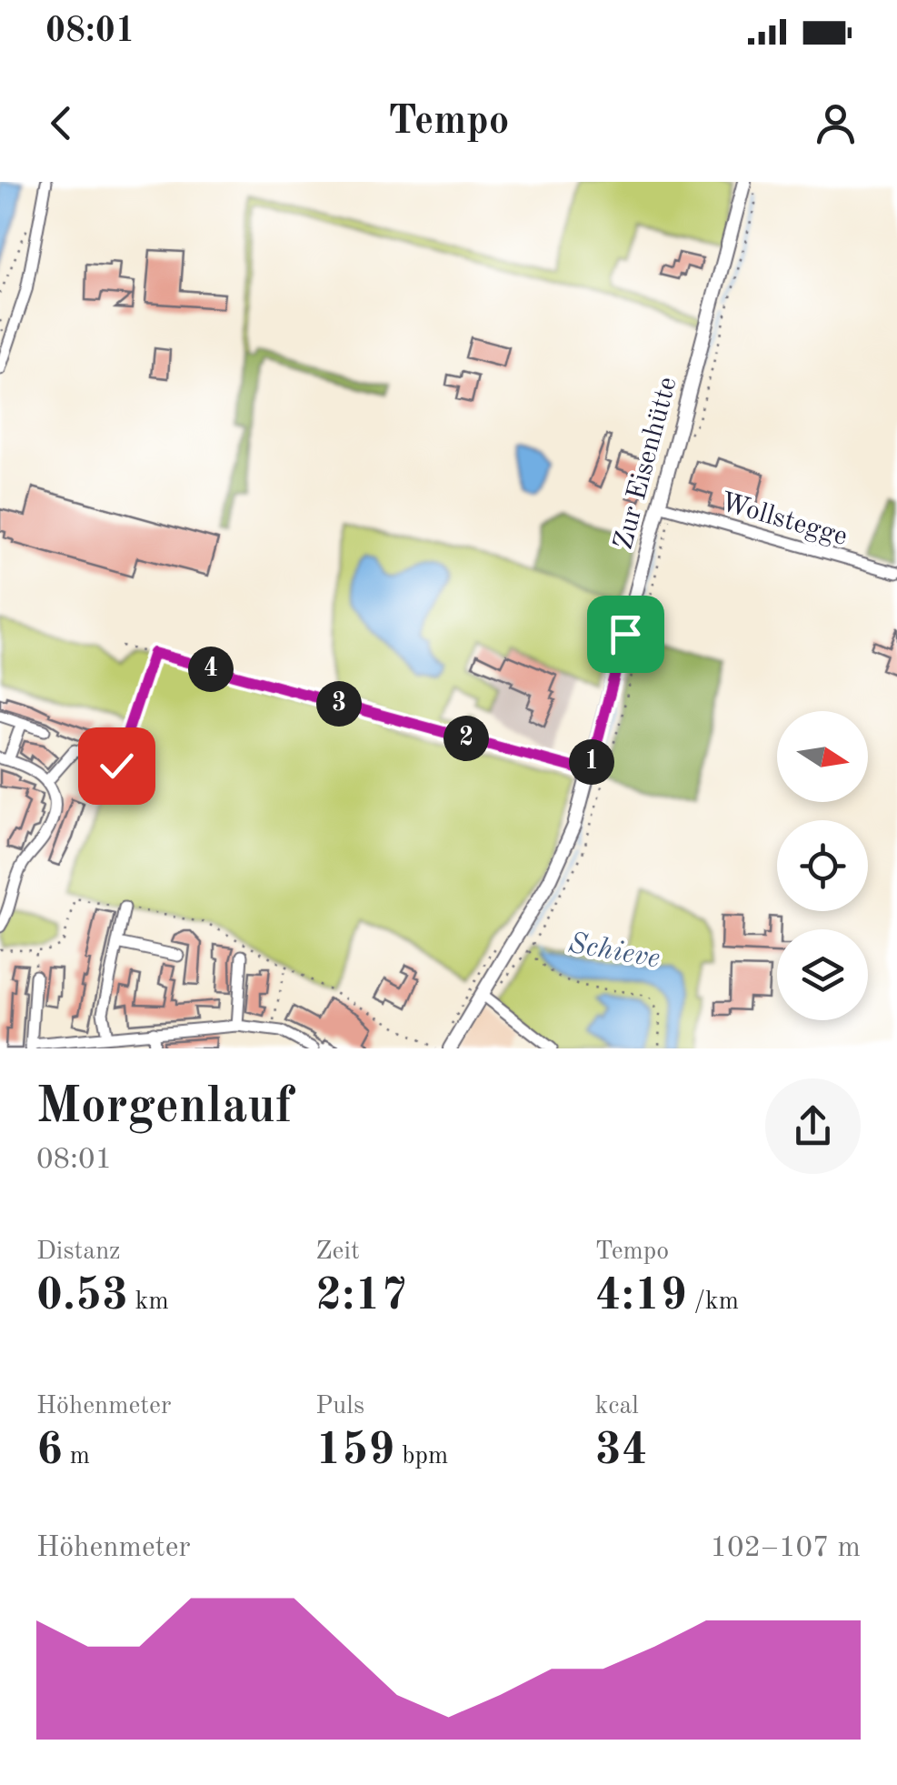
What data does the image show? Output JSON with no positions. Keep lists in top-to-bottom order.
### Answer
{
  "streets": {
    "street": ["Zur Eisenhütte", "Wollstegge"]
  },
  "crossings": [
    ["Zur Eisenhütte", "Wollstegge"]
  ],
  "water": ["Schieve"],
  "north": "right",
  "page": {
    "status": "08:01",
    "header": "Tempo",
    "pins": [
      "4",
      "3",
      "2",
      "1"
    ],
    "heading": ["Morgenlauf", "08:01"],
    "stats": [
      ["Distanz", "0.53 km"],
      ["Zeit", "2:17"],
      ["Tempo", "4:19 /km"],
      ["Höhenmeter", "6 m"],
      ["Puls", "159 bpm"],
      ["kcal", "34"]
    ],
    "chart": ["Höhenmeter", "102–107 m"]
  }
}
